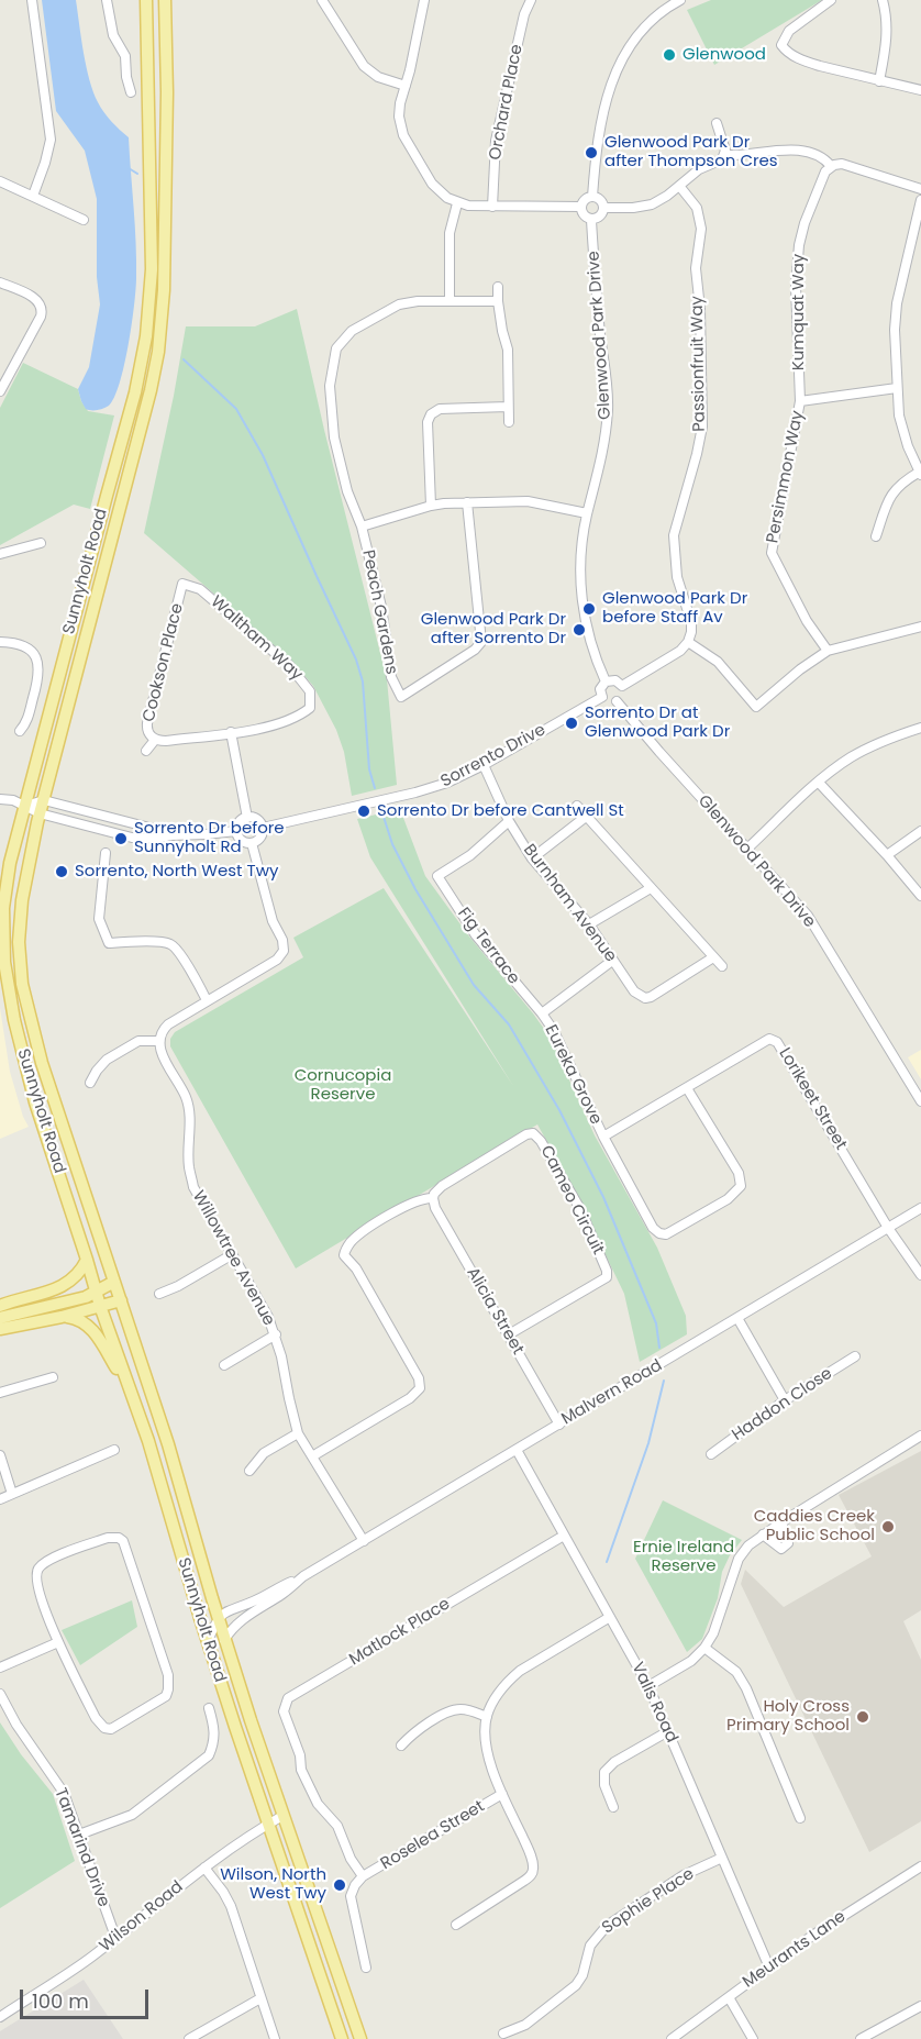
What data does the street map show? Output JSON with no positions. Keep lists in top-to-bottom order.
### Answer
{
  "streets": {
    "main road": ["Sunnyholt Road"],
    "street": [
      "Orchard Place",
      "Kumquat Way",
      "Glenwood Park Drive",
      "Passionfruit Way",
      "Persimmon Way",
      "Peach Gardens",
      "Waltham Way",
      "Cookson Place",
      "Sorrento Drive",
      "Burnham Avenue",
      "Fig Terrace",
      "Eureka Grove",
      "Lorikeet Street",
      "Cameo Circuit",
      "Willowtree Avenue",
      "Alicia Street",
      "Malvern Road",
      "Haddon Close",
      "Matlock Place",
      "Valis Road",
      "Roselea Street",
      "Tamarind Drive",
      "Sophie Place",
      "Wilson Road",
      "Meurants Lane"
    ]
  },
  "crossings": [
    ["Kumquat Way", "Persimmon Way"],
    ["Glenwood Park Drive", "Sorrento Drive"],
    ["Sunnyholt Road", "Malvern Road"],
    ["Sunnyholt Road", "Wilson Road"],
    ["Waltham Way", "Cookson Place"],
    ["Sorrento Drive", "Burnham Avenue"],
    ["Burnham Avenue", "Fig Terrace"],
    ["Fig Terrace", "Eureka Grove"],
    ["Eureka Grove", "Lorikeet Street"],
    ["Lorikeet Street", "Malvern Road"],
    ["Cameo Circuit", "Alicia Street"],
    ["Willowtree Avenue", "Malvern Road"],
    ["Alicia Street", "Malvern Road"],
    ["Malvern Road", "Valis Road"],
    ["Matlock Place", "Valis Road"],
    ["Matlock Place", "Roselea Street"],
    ["Valis Road", "Sophie Place"],
    ["Valis Road", "Meurants Lane"],
    ["Tamarind Drive", "Wilson Road"]
  ],
  "parks": ["Cornucopia Reserve", "Ernie Ireland Reserve"],
  "places": [
    "Glenwood",
    "Glenwood Park Dr after Thompson Cres",
    "Glenwood Park Dr before Staff Av",
    "Glenwood Park Dr after Sorrento Dr",
    "Sorrento Dr at Glenwood Park Dr",
    "Sorrento Dr before Cantwell St",
    "Sorrento Dr before Sunnyholt Rd",
    "Sorrento, North West Twy",
    "Caddies Creek Public School",
    "Holy Cross Primary School",
    "Wilson, North West Twy"
  ],
  "scale_bar": "100 m"
}
